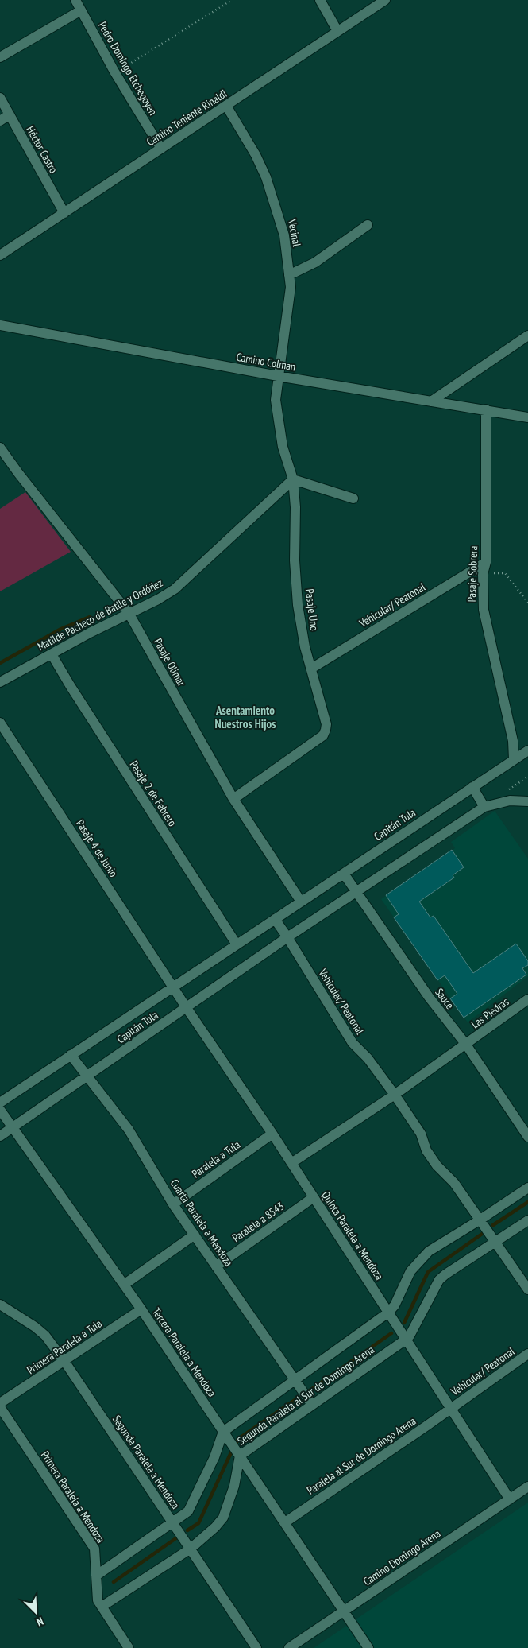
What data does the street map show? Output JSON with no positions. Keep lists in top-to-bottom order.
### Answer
{
  "streets": {
    "street": [
      "Pedro Domingo Etchegoyen",
      "Camino Teniente Rinaldi",
      "Héctor Castro",
      "Vecinal",
      "Camino Colman",
      "Pasaje Sobrera",
      "Vehicular/ Peatonal",
      "Pasaje Uno",
      "Matilde Pacheco de Batlle y Ordóñez",
      "Pasaje Olimar",
      "Pasaje 2 de Febrero",
      "Capitán Tula",
      "Pasaje 4 de Junio",
      "Sauce",
      "Las Piedras",
      "Paralela a Tula",
      "Paralela a 8543",
      "Cuarta Paralela a Mendoza",
      "Quinta Paralela a Mendoza",
      "Primera Paralela a Tula",
      "Tercera Paralela a Mendoza",
      "Segunda Paralela al Sur de Domingo Arena",
      "Paralela al Sur de Domingo Arena",
      "Segunda Paralela a Mendoza",
      "Primera Paralela a Mendoza",
      "Camino Domingo Arena"
    ]
  },
  "crossings": [
    ["Pedro Domingo Etchegoyen", "Camino Teniente Rinaldi"],
    ["Camino Teniente Rinaldi", "Héctor Castro"],
    ["Camino Teniente Rinaldi", "Vecinal"],
    ["Vecinal", "Camino Colman"],
    ["Vecinal", "Pasaje Uno"],
    ["Camino Colman", "Pasaje Sobrera"],
    ["Camino Colman", "Pasaje Uno"],
    ["Pasaje Sobrera", "Vehicular/ Peatonal"],
    ["Pasaje Sobrera", "Capitán Tula"],
    ["Vehicular/ Peatonal", "Pasaje Uno"],
    ["Vehicular/ Peatonal", "Capitán Tula"],
    ["Vehicular/ Peatonal", "Quinta Paralela a Mendoza"],
    ["Vehicular/ Peatonal", "Paralela al Sur de Domingo Arena"],
    ["Pasaje Uno", "Matilde Pacheco de Batlle y Ordóñez"],
    ["Pasaje Uno", "Pasaje Olimar"],
    ["Matilde Pacheco de Batlle y Ordóñez", "Pasaje Olimar"],
    ["Matilde Pacheco de Batlle y Ordóñez", "Pasaje 2 de Febrero"],
    ["Pasaje Olimar", "Capitán Tula"],
    ["Pasaje 2 de Febrero", "Capitán Tula"],
    ["Capitán Tula", "Pasaje 4 de Junio"],
    ["Capitán Tula", "Sauce"],
    ["Capitán Tula", "Cuarta Paralela a Mendoza"],
    ["Capitán Tula", "Quinta Paralela a Mendoza"],
    ["Capitán Tula", "Tercera Paralela a Mendoza"],
    ["Pasaje 4 de Junio", "Quinta Paralela a Mendoza"],
    ["Sauce", "Las Piedras"],
    ["Paralela a Tula", "Cuarta Paralela a Mendoza"],
    ["Paralela a Tula", "Quinta Paralela a Mendoza"],
    ["Paralela a 8543", "Cuarta Paralela a Mendoza"],
    ["Paralela a 8543", "Quinta Paralela a Mendoza"],
    ["Cuarta Paralela a Mendoza", "Segunda Paralela al Sur de Domingo Arena"],
    ["Quinta Paralela a Mendoza", "Segunda Paralela al Sur de Domingo Arena"],
    ["Quinta Paralela a Mendoza", "Paralela al Sur de Domingo Arena"],
    ["Quinta Paralela a Mendoza", "Camino Domingo Arena"],
    ["Primera Paralela a Tula", "Tercera Paralela a Mendoza"],
    ["Primera Paralela a Tula", "Segunda Paralela a Mendoza"],
    ["Tercera Paralela a Mendoza", "Segunda Paralela al Sur de Domingo Arena"],
    ["Tercera Paralela a Mendoza", "Paralela al Sur de Domingo Arena"],
    ["Tercera Paralela a Mendoza", "Camino Domingo Arena"],
    ["Segunda Paralela al Sur de Domingo Arena", "Segunda Paralela a Mendoza"],
    ["Segunda Paralela al Sur de Domingo Arena", "Primera Paralela a Mendoza"]
  ],
  "districts": ["Asentamiento Nuestros Hijos"],
  "north": "bottom right"
}
